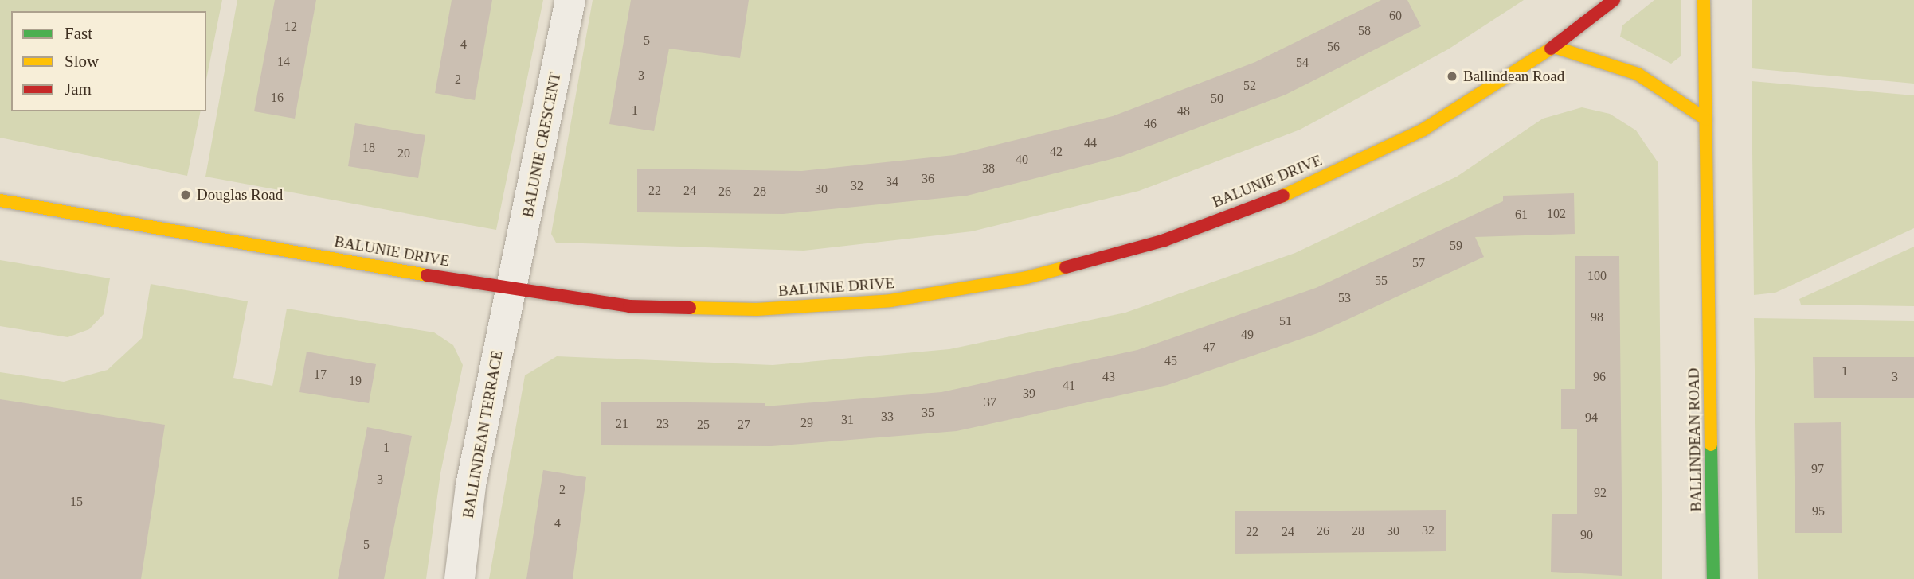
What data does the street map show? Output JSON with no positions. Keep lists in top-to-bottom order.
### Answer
{
  "streets": {
    "street": [
      "BALUNIE CRESCENT",
      "BALUNIE DRIVE",
      "BALLINDEAN TERRACE",
      "BALLINDEAN ROAD"
    ]
  },
  "crossings": [
    ["BALUNIE CRESCENT", "BALUNIE DRIVE"],
    ["BALUNIE CRESCENT", "BALLINDEAN TERRACE"],
    ["BALUNIE DRIVE", "BALLINDEAN TERRACE"]
  ],
  "places": ["Ballindean Road", "Douglas Road"],
  "house_numbers": [
    "60",
    "12",
    "58",
    "5",
    "4",
    "56",
    "14",
    "54",
    "3",
    "2",
    "52",
    "16",
    "50",
    "1",
    "48",
    "46",
    "44",
    "18",
    "42",
    "20",
    "40",
    "38",
    "36",
    "34",
    "32",
    "30",
    "22",
    "24",
    "26",
    "28",
    "102",
    "61",
    "59",
    "57",
    "100",
    "55",
    "53",
    "98",
    "51",
    "49",
    "47",
    "45",
    "1",
    "17",
    "43",
    "96",
    "3",
    "19",
    "41",
    "39",
    "37",
    "35",
    "33",
    "94",
    "31",
    "29",
    "21",
    "23",
    "25",
    "27",
    "1",
    "97",
    "3",
    "2",
    "92",
    "15",
    "95",
    "4",
    "32",
    "26",
    "28",
    "30",
    "22",
    "24",
    "90",
    "5"
  ],
  "legend": ["Fast", "Slow", "Jam"]
}
